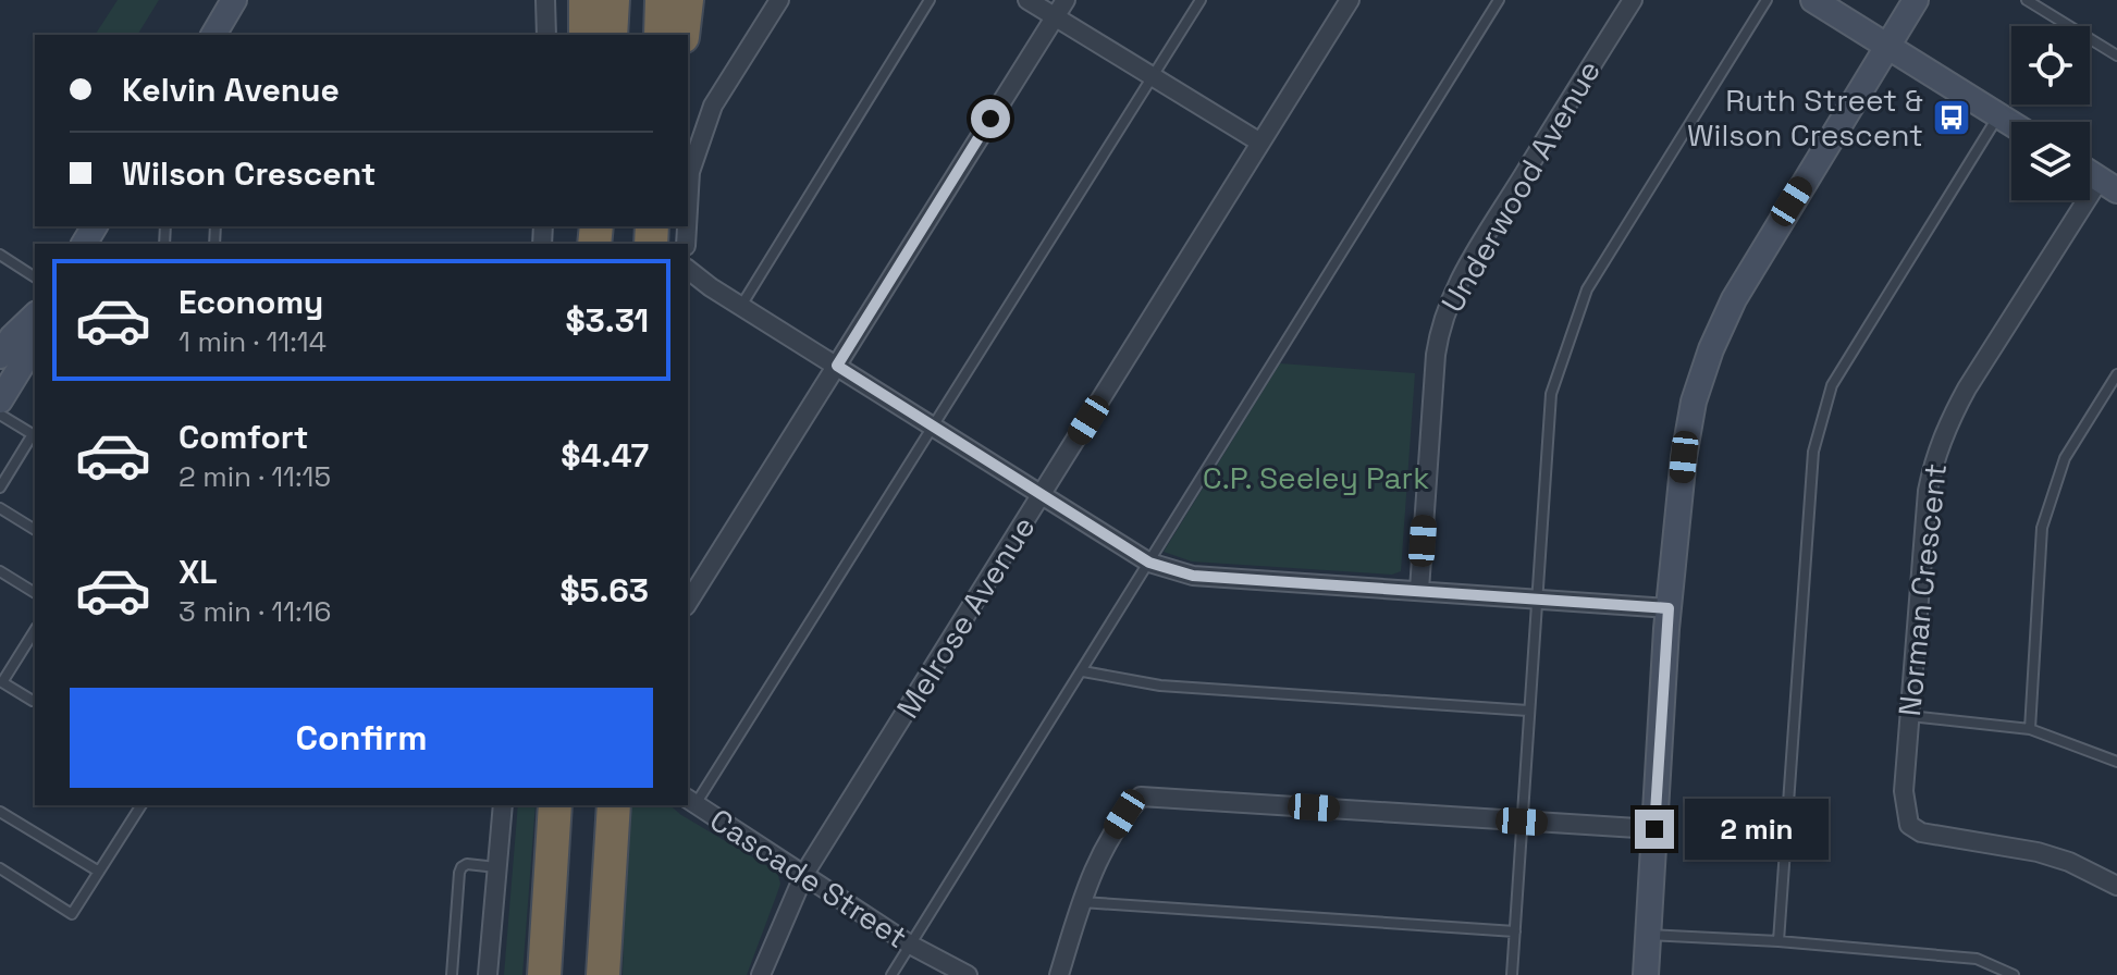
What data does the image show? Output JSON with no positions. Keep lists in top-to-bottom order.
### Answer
{
  "streets": {
    "street": [
      "Underwood Avenue",
      "Norman Crescent",
      "Melrose Avenue",
      "Cascade Street"
    ]
  },
  "crossings": [
    ["Melrose Avenue", "Cascade Street"]
  ],
  "parks": ["C.P. Seeley Park"],
  "places": {
    "bus stop": ["Ruth Street & Wilson Crescent"]
  },
  "page": {
    "banner": ["Kelvin Avenue", "Wilson Crescent"],
    "list": [
      {
        "name": "Economy",
        "note": "1 min · 11:14",
        "value": "$3.31"
      },
      {
        "name": "Comfort",
        "note": "2 min · 11:15",
        "value": "$4.47"
      },
      {
        "name": "XL",
        "note": "3 min · 11:16",
        "value": "$5.63"
      }
    ],
    "buttons": "Confirm",
    "bubble": "2 min"
  }
}
